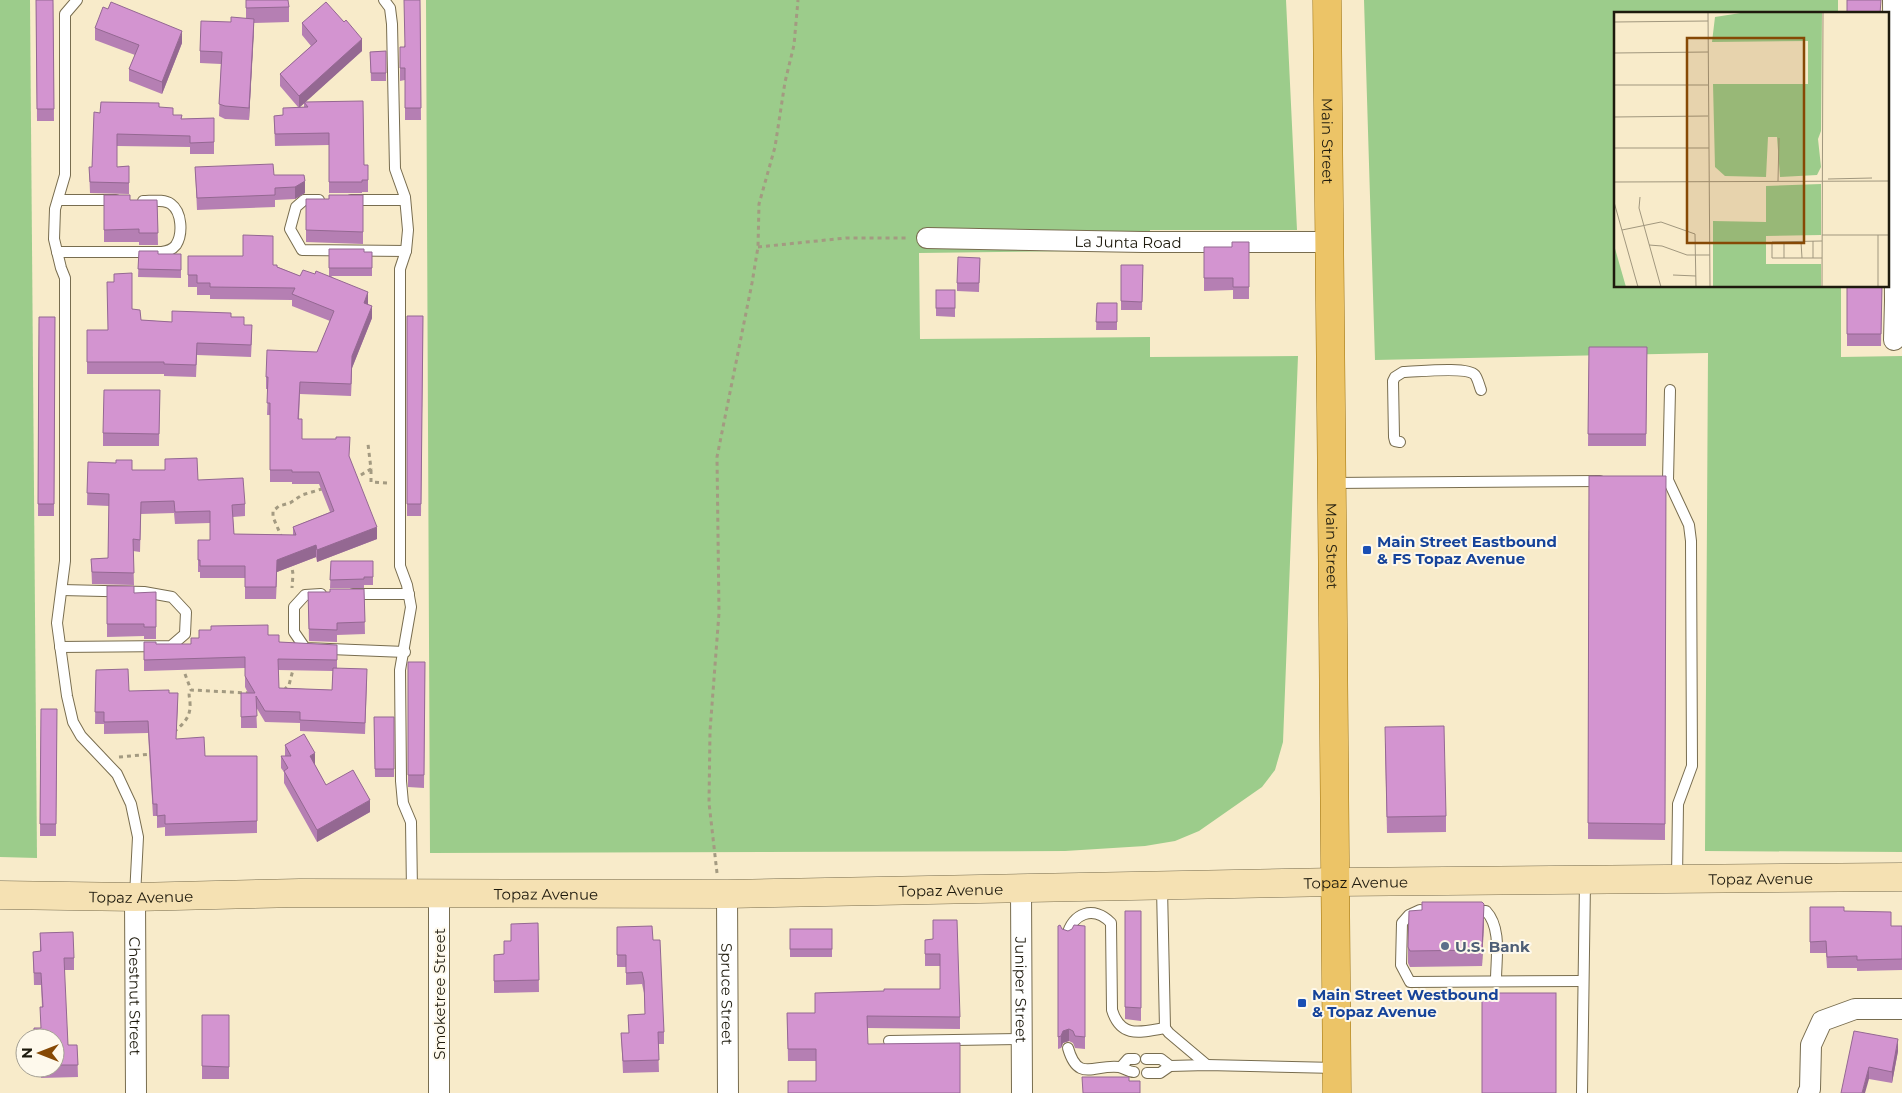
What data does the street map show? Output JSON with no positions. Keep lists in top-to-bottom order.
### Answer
{
  "streets": {
    "main road": ["Main Street"],
    "street": [
      "La Junta Road",
      "Topaz Avenue",
      "Juniper Street",
      "Smoketree Street",
      "Spruce Street",
      "Chestnut Street"
    ]
  },
  "crossings": [
    ["Main Street", "La Junta Road"],
    ["Main Street", "Topaz Avenue"],
    ["Topaz Avenue", "Juniper Street"],
    ["Topaz Avenue", "Smoketree Street"],
    ["Topaz Avenue", "Spruce Street"],
    ["Topaz Avenue", "Chestnut Street"]
  ],
  "places": {
    "transit": ["Main Street Eastbound & FS Topaz Avenue", "Main Street Westbound & Topaz Avenue"],
    "other": ["U.S. Bank"]
  },
  "north": "left"
}
